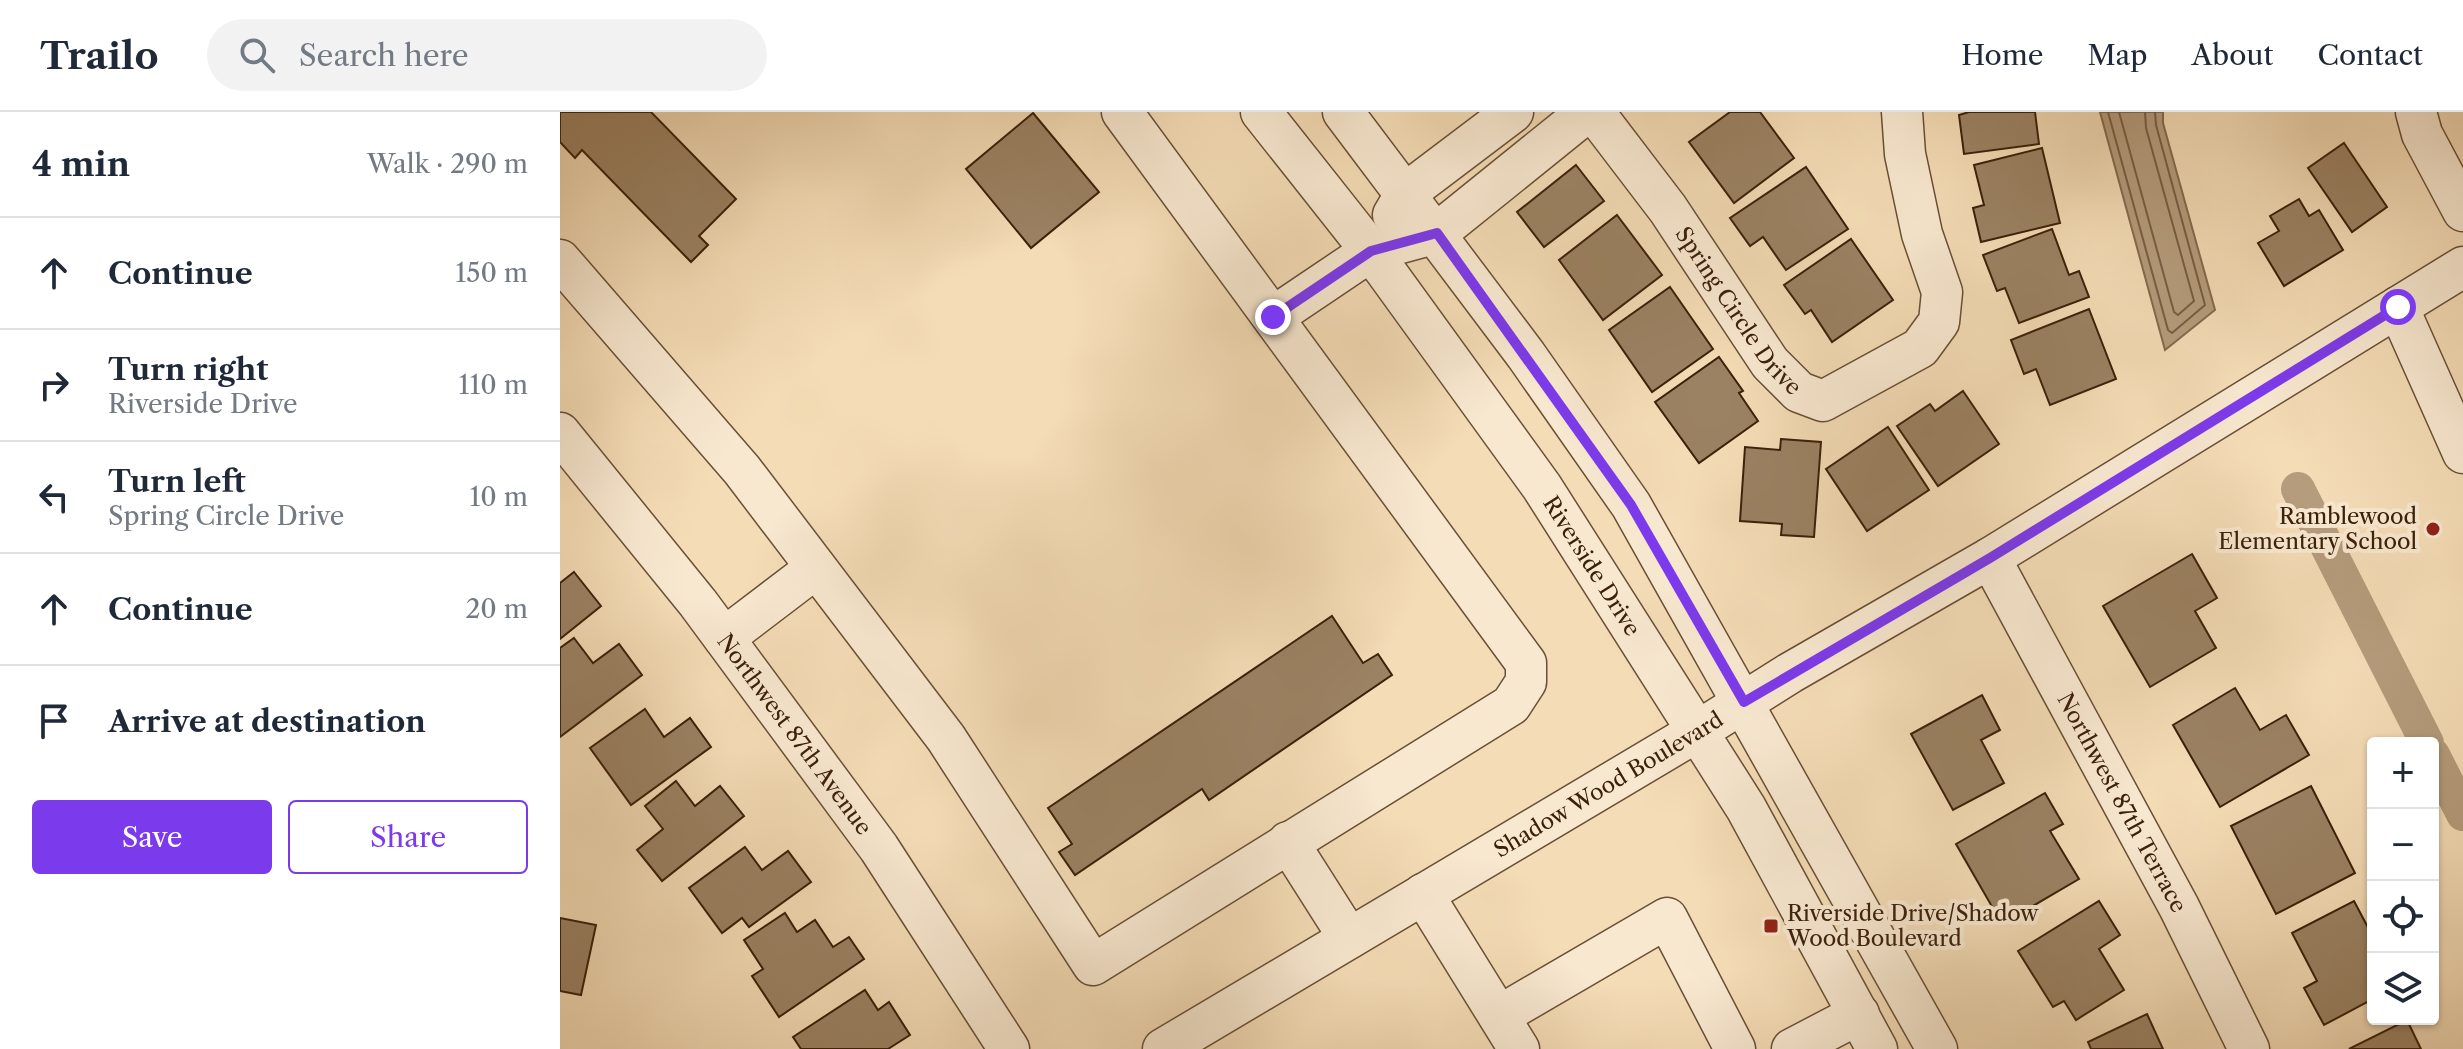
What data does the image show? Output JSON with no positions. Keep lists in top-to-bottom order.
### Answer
{
  "streets": {
    "street": [
      "Spring Circle Drive",
      "Riverside Drive",
      "Northwest 87th Avenue",
      "Shadow Wood Boulevard",
      "Northwest 87th Terrace"
    ]
  },
  "crossings": [
    ["Riverside Drive", "Shadow Wood Boulevard"],
    ["Shadow Wood Boulevard", "Northwest 87th Terrace"]
  ],
  "places": {
    "other": ["Ramblewood Elementary School"],
    "transit": ["Riverside Drive/Shadow Wood Boulevard"]
  },
  "page": {
    "header": "Trailo",
    "search": "Search here",
    "nav": [
      "Home",
      "Map",
      "About",
      "Contact"
    ],
    "heading": ["4 min", "Walk · 290 m"],
    "list": [
      ["Continue", "150 m"],
      ["Turn right", "Riverside Drive", "110 m"],
      ["Turn left", "Spring Circle Drive", "10 m"],
      ["Continue", "20 m"],
      "Arrive at destination"
    ],
    "map_buttons": ["+", "−"],
    "buttons": ["Save", "Share"]
  }
}
